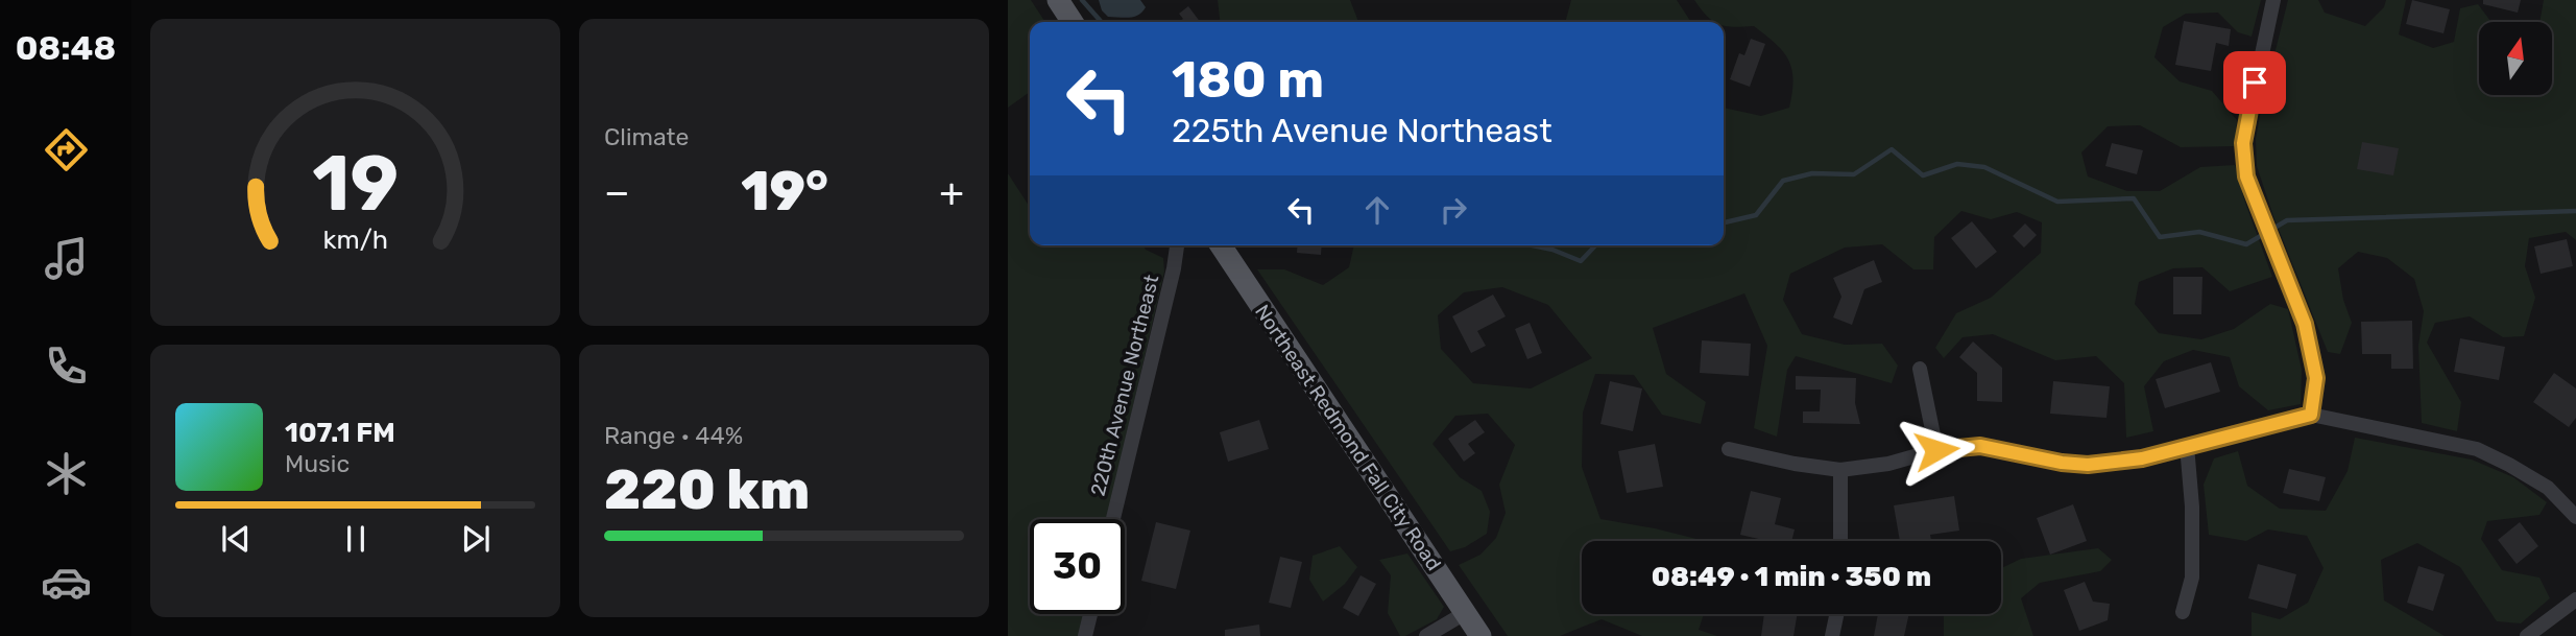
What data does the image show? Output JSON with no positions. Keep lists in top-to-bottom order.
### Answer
{
  "streets": {
    "main road": ["Northeast Redmond Fall City Road"],
    "street": ["220th Avenue Northeast"]
  },
  "north": "top",
  "page": {
    "tabs": "08:48",
    "tile": [
      "Climate",
      ["Range · 44%", "220 km"]
    ],
    "turn": ["180 m", "225th Avenue Northeast"],
    "heat": ["−", "19°", "+"],
    "song": ["107.1 FM", "Music"],
    "limit": "30",
    "trip": "08:49 · 1 min · 350 m",
    "gauge": ["19", "km/h"]
  }
}
